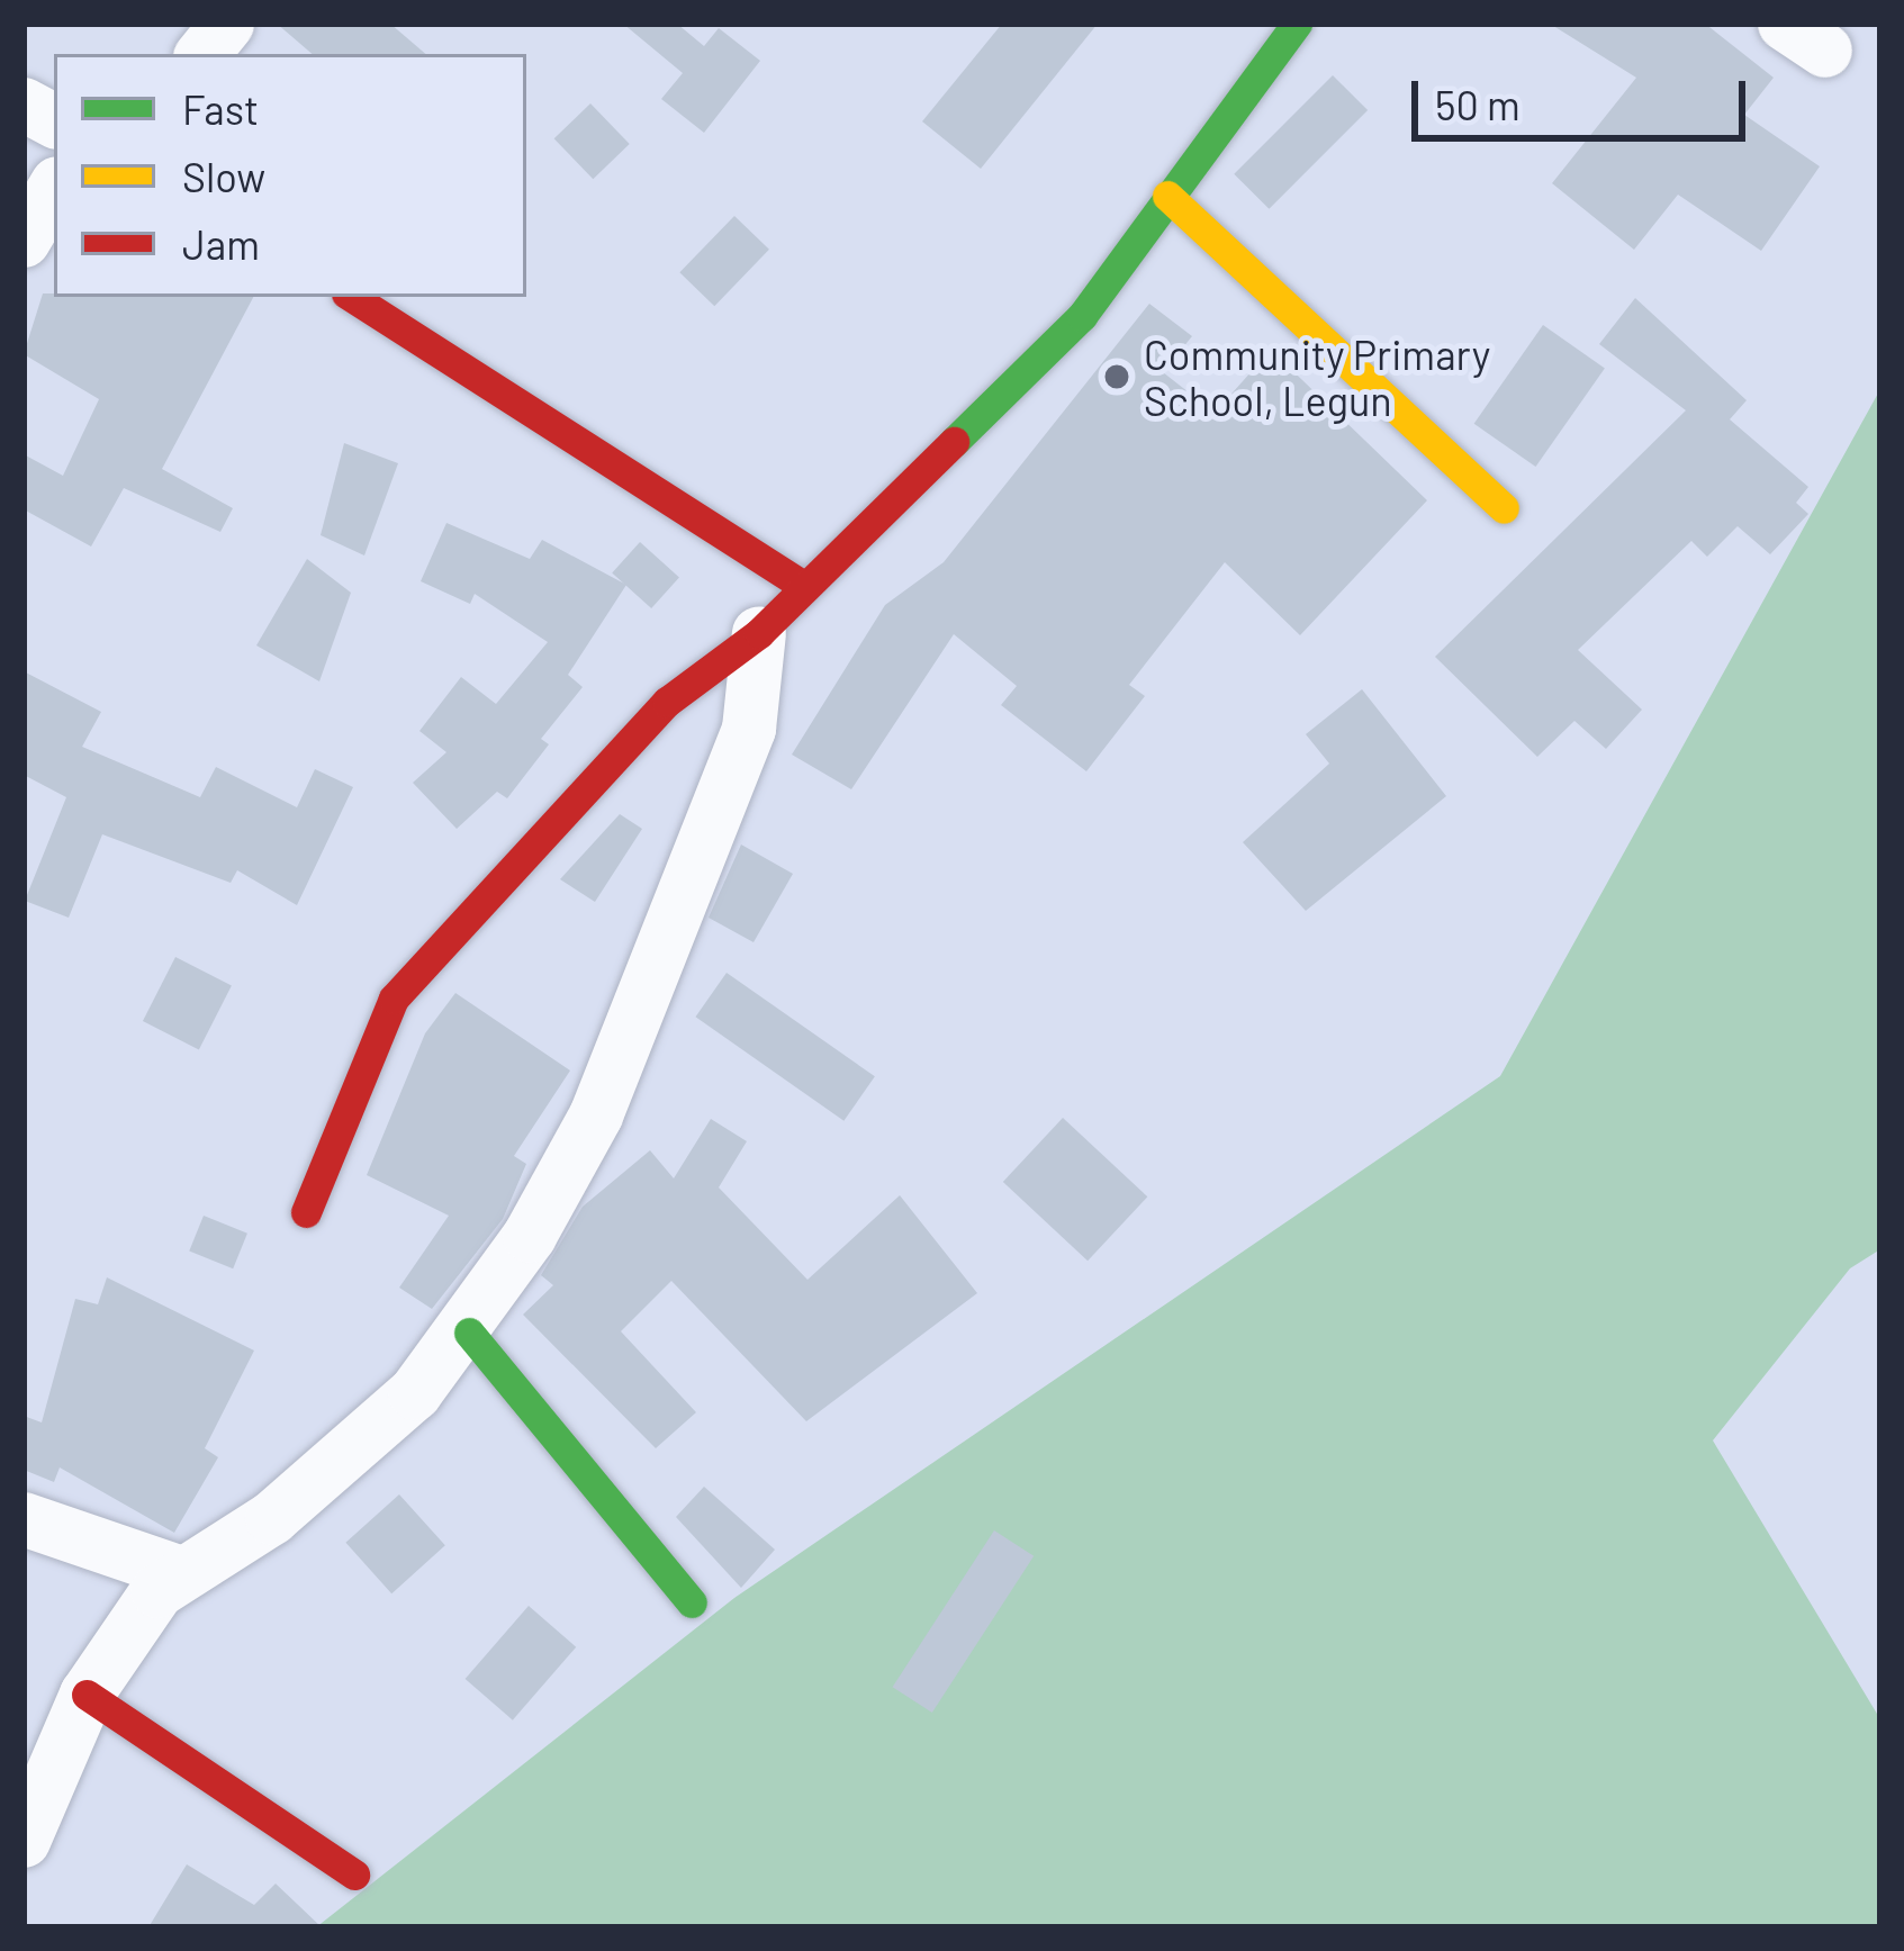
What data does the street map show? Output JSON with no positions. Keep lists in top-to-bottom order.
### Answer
{
  "places": ["Community Primary School, Legun"],
  "legend": ["Fast", "Slow", "Jam"],
  "scale_bar": "50 m"
}
